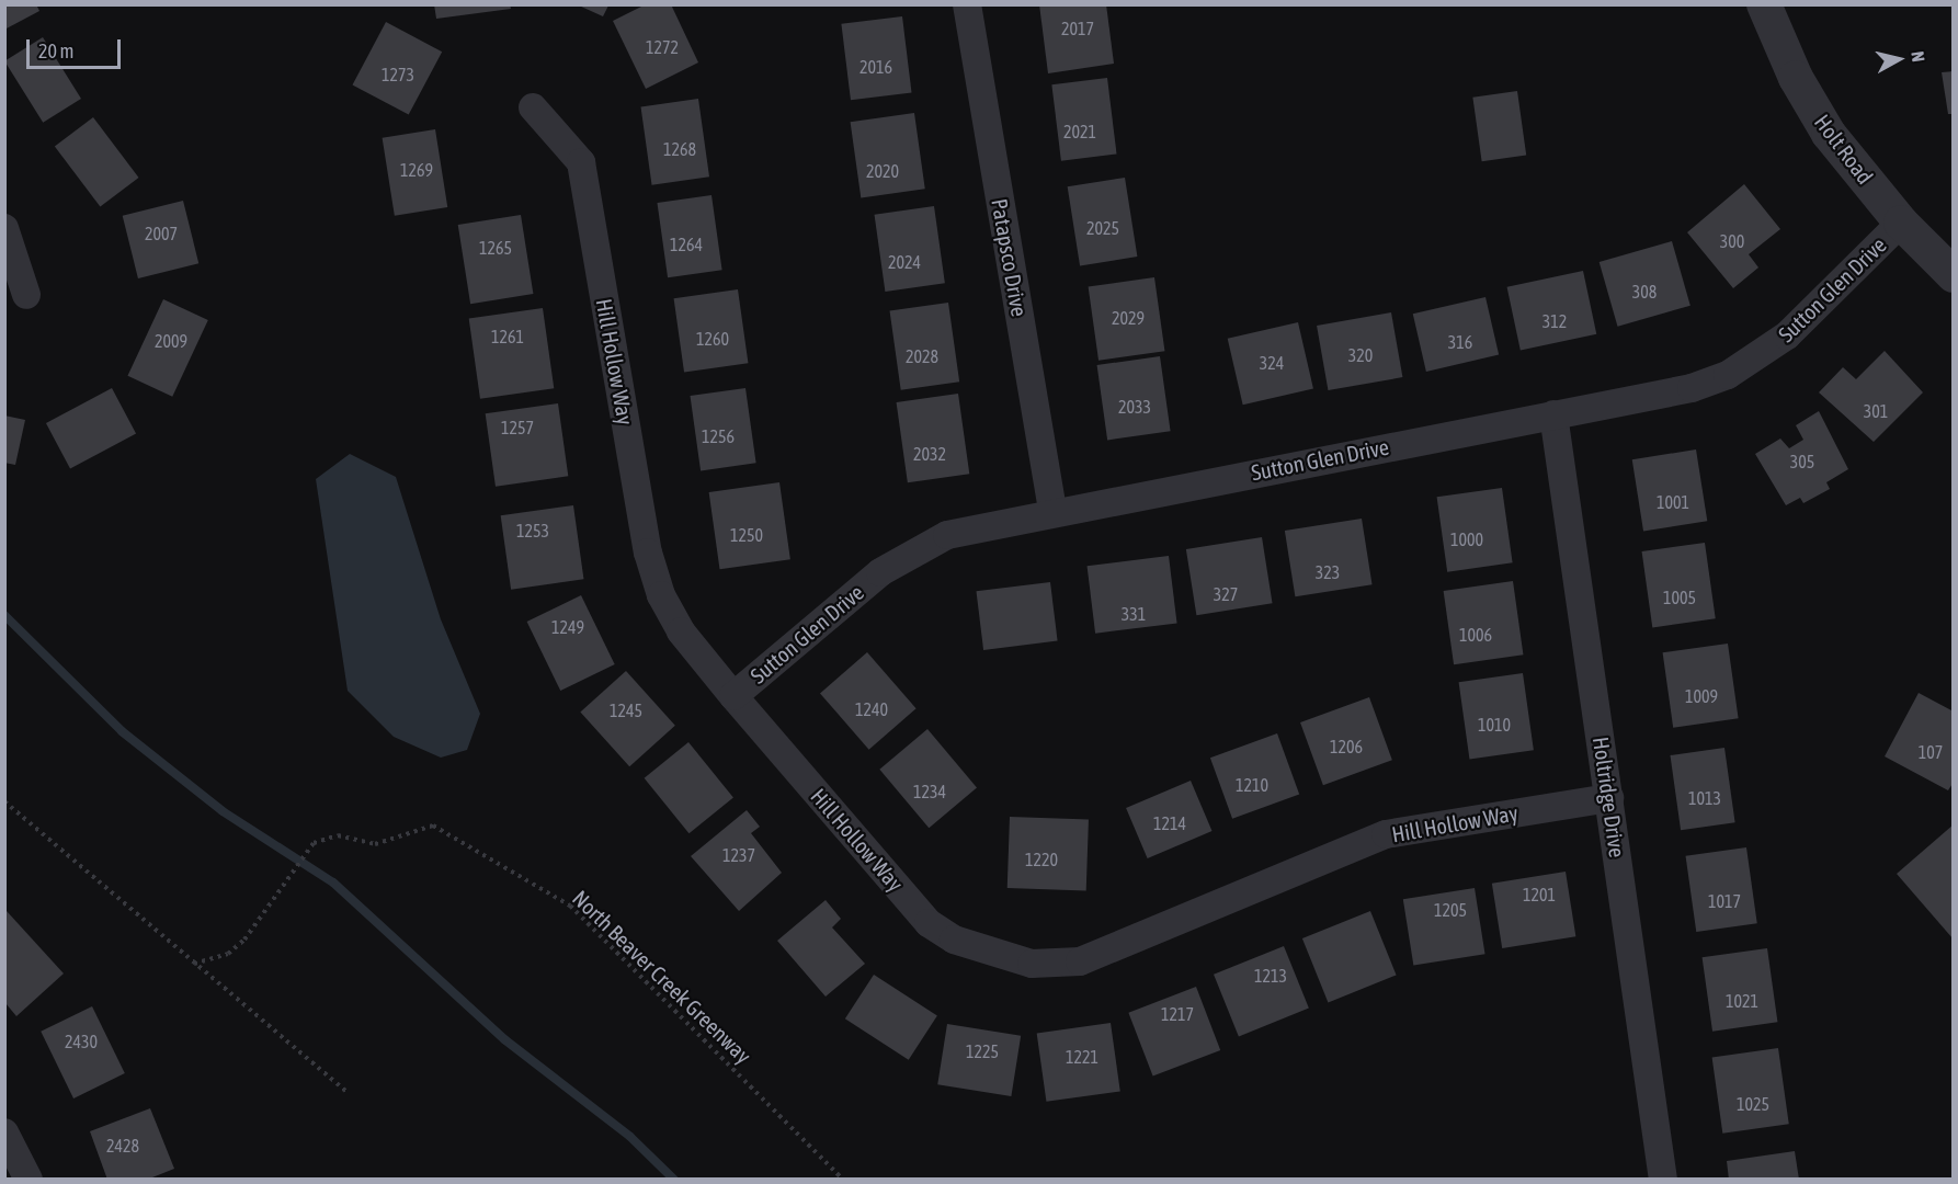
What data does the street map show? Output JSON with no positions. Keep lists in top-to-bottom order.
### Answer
{
  "streets": {
    "street": [
      "Holt Road",
      "Patapsco Drive",
      "Sutton Glen Drive",
      "Hill Hollow Way",
      "Holtridge Drive"
    ],
    "path": ["North Beaver Creek Greenway"]
  },
  "crossings": [
    ["Holt Road", "Sutton Glen Drive"],
    ["Patapsco Drive", "Sutton Glen Drive"],
    ["Sutton Glen Drive", "Hill Hollow Way"],
    ["Sutton Glen Drive", "Holtridge Drive"],
    ["Hill Hollow Way", "Holtridge Drive"]
  ],
  "house_numbers": [
    "2017",
    "1272",
    "2016",
    "1273",
    "2021",
    "1268",
    "1269",
    "2020",
    "2025",
    "2007",
    "300",
    "1264",
    "1265",
    "2024",
    "308",
    "2029",
    "312",
    "1261",
    "1260",
    "2009",
    "316",
    "320",
    "2028",
    "324",
    "2033",
    "301",
    "1257",
    "1256",
    "2032",
    "305",
    "1001",
    "1253",
    "1250",
    "1000",
    "323",
    "327",
    "1005",
    "331",
    "1249",
    "1006",
    "1009",
    "1240",
    "1245",
    "1010",
    "1206",
    "107",
    "1210",
    "1234",
    "1013",
    "1214",
    "1237",
    "1220",
    "1201",
    "1017",
    "1205",
    "1213",
    "1021",
    "1217",
    "2430",
    "1225",
    "1221",
    "1025",
    "2428"
  ],
  "scale_bar": "20 m",
  "north": "right"
}
